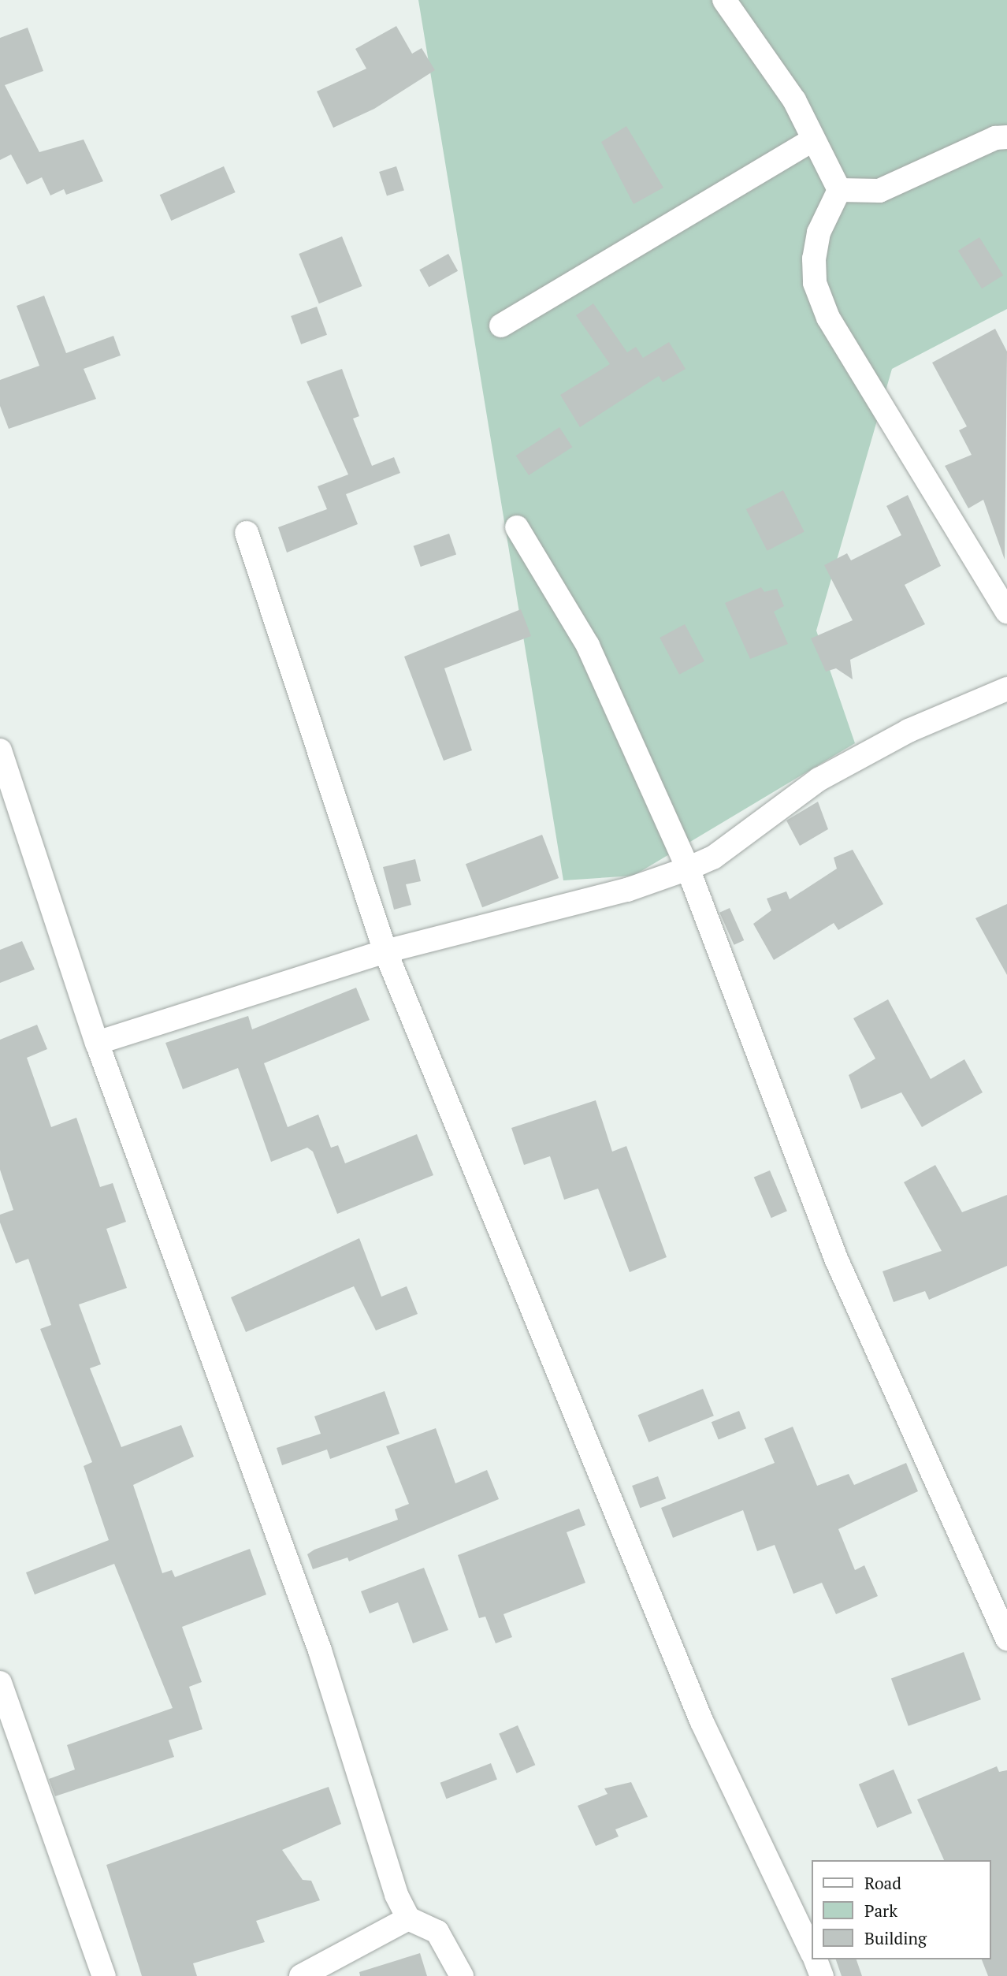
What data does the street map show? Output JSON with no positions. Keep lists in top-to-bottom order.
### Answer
{
  "legend": ["Road", "Park", "Building"]
}
